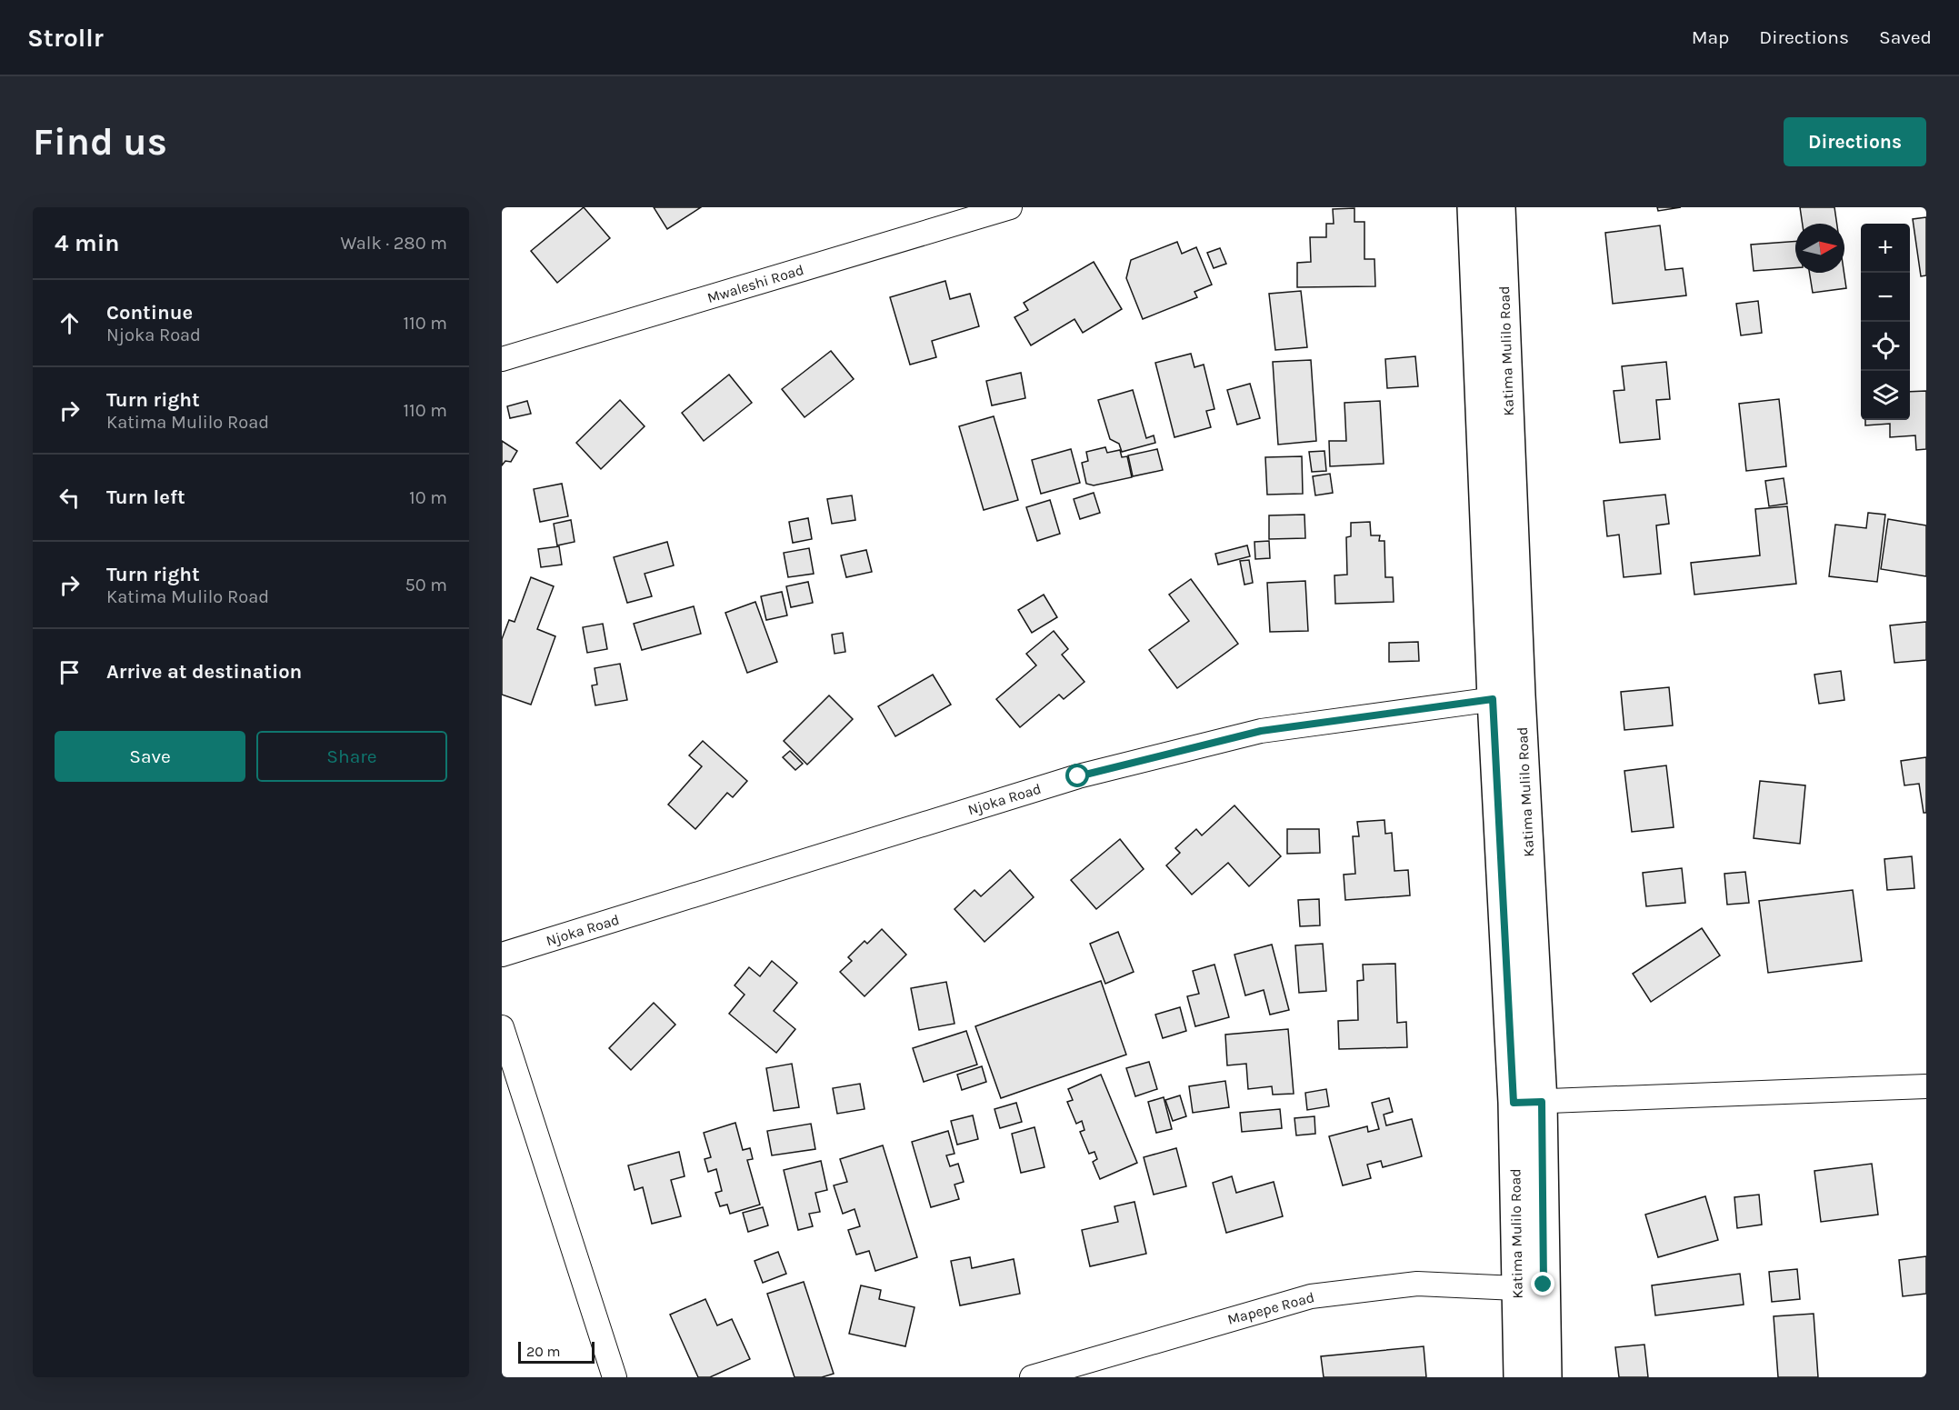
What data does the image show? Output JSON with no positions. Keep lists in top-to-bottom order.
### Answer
{
  "streets": {
    "main road": ["Katima Mulilo Road"],
    "street": ["Mwaleshi Road", "Njoka Road", "Mapepe Road"]
  },
  "crossings": [
    ["Katima Mulilo Road", "Njoka Road"],
    ["Katima Mulilo Road", "Mapepe Road"]
  ],
  "scale_bar": "20 m",
  "north": "right",
  "page": {
    "header": "Strollr",
    "nav": ["Map", "Directions", "Saved"],
    "buttons": [
      "Directions",
      ["Save", "Share"]
    ],
    "title": "Find us",
    "heading": ["4 min", "Walk · 280 m"],
    "map_buttons": ["+", "−"],
    "list": [
      ["Continue", "Njoka Road", "110 m"],
      ["Turn right", "Katima Mulilo Road", "110 m"],
      ["Turn left", "10 m"],
      ["Turn right", "Katima Mulilo Road", "50 m"],
      "Arrive at destination"
    ],
    "scale": "20 m"
  }
}
